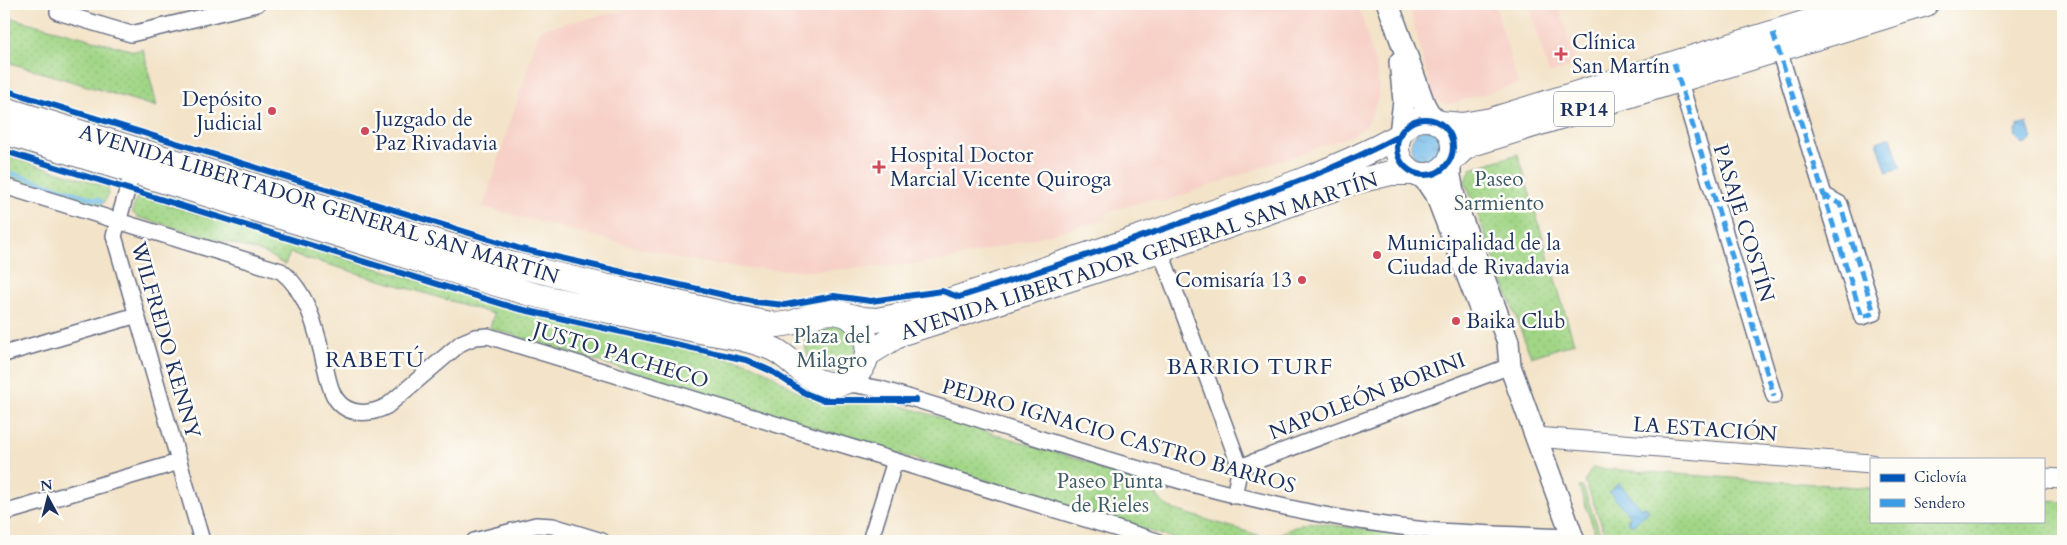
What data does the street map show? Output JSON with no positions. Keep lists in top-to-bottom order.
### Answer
{
  "streets": {
    "main road": ["RP14", "AVENIDA LIBERTADOR GENERAL SAN MARTÍN"],
    "street": [
      "PASAJE COSTÍN",
      "WILFREDO KENNY",
      "JUSTO PACHECO",
      "NAPOLEÓN BORINI",
      "LA ESTACIÓN",
      "PEDRO IGNACIO CASTRO BARROS"
    ]
  },
  "crossings": [
    ["RP14", "AVENIDA LIBERTADOR GENERAL SAN MARTÍN"],
    ["RP14", "PASAJE COSTÍN"],
    ["AVENIDA LIBERTADOR GENERAL SAN MARTÍN", "WILFREDO KENNY"],
    ["AVENIDA LIBERTADOR GENERAL SAN MARTÍN", "PEDRO IGNACIO CASTRO BARROS"],
    ["WILFREDO KENNY", "JUSTO PACHECO"]
  ],
  "districts": ["RABETÚ", "BARRIO TURF"],
  "parks": ["Paseo Sarmiento", "Plaza del Milagro", "Paseo Punta de Rieles"],
  "places": {
    "health": ["Clínica San Martín", "Hospital Doctor Marcial Vicente Quiroga"],
    "other": [
      "Depósito Judicial",
      "Juzgado de Paz Rivadavia",
      "Municipalidad de la Ciudad de Rivadavia",
      "Comisaría 13",
      "Baika Club"
    ]
  },
  "legend": ["Ciclovía", "Sendero"],
  "north": "top"
}
